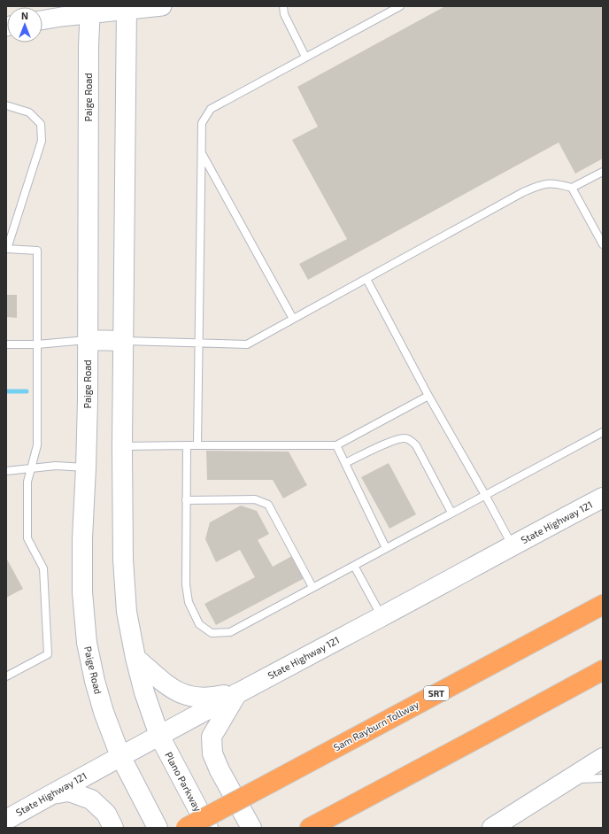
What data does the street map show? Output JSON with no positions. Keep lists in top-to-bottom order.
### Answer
{
  "streets": {
    "highway": ["SRT", "Sam Rayburn Tollway"],
    "main road": ["Paige Road", "State Highway 121", "Plano Parkway"]
  },
  "crossings": [
    ["Paige Road", "State Highway 121"],
    ["State Highway 121", "Plano Parkway"]
  ],
  "north": "top"
}
